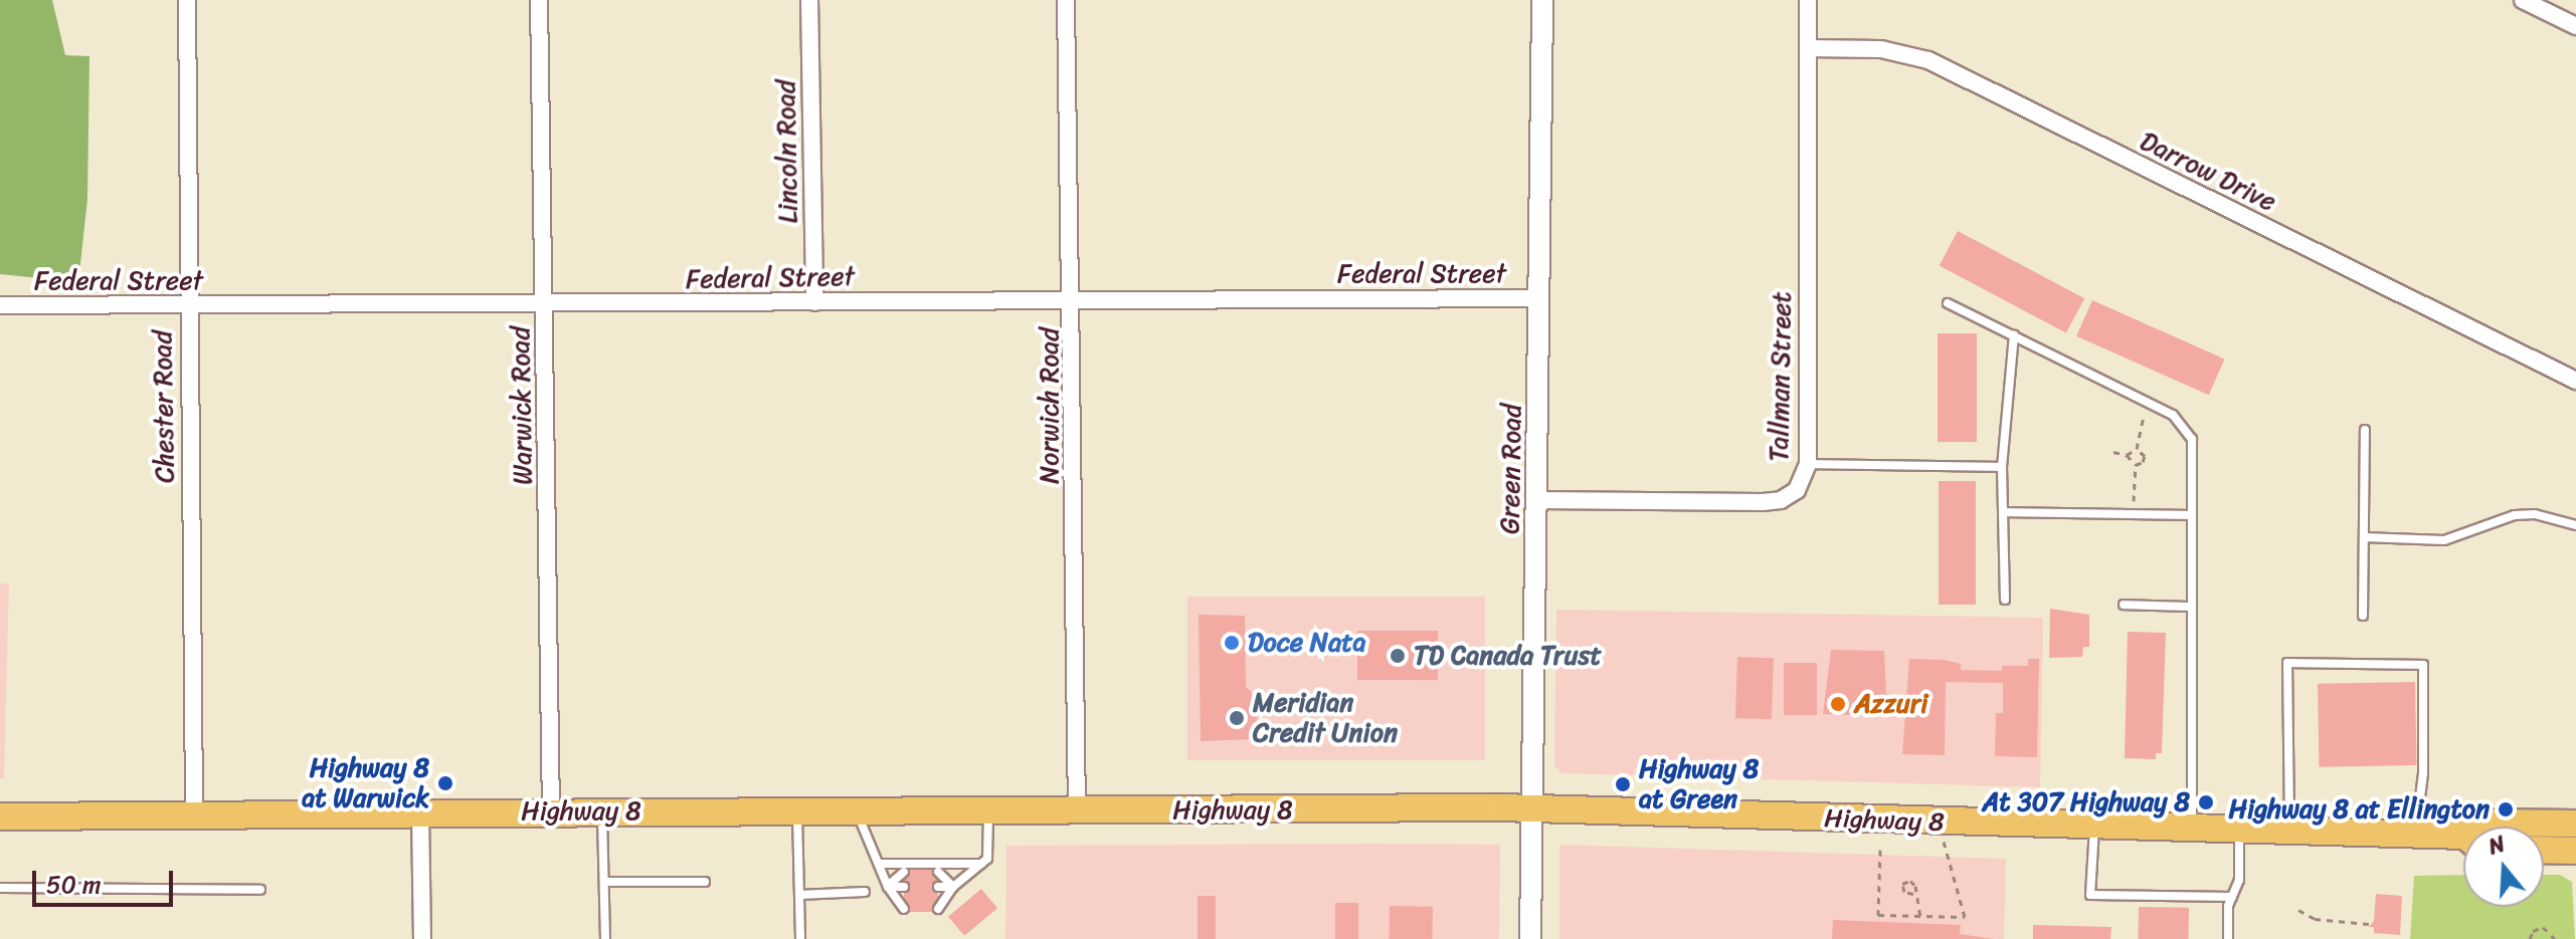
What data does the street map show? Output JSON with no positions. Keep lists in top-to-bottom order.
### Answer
{
  "streets": {
    "main road": ["Highway 8"],
    "street": [
      "Lincoln Road",
      "Darrow Drive",
      "Federal Street",
      "Tallman Street",
      "Warwick Road",
      "Norwich Road",
      "Chester Road",
      "Green Road"
    ]
  },
  "crossings": [
    ["Lincoln Road", "Federal Street"],
    ["Darrow Drive", "Tallman Street"],
    ["Federal Street", "Warwick Road"],
    ["Federal Street", "Norwich Road"],
    ["Federal Street", "Chester Road"],
    ["Federal Street", "Green Road"],
    ["Tallman Street", "Green Road"],
    ["Warwick Road", "Highway 8"],
    ["Norwich Road", "Highway 8"],
    ["Chester Road", "Highway 8"],
    ["Green Road", "Highway 8"]
  ],
  "places": [
    "Doce Nata",
    "TD Canada Trust",
    "Azzuri",
    "Meridian Credit Union",
    "Highway 8 at Warwick",
    "Highway 8 at Green",
    "At 307 Highway 8",
    "Highway 8 at Ellington"
  ],
  "scale_bar": "50 m",
  "north": "top"
}
